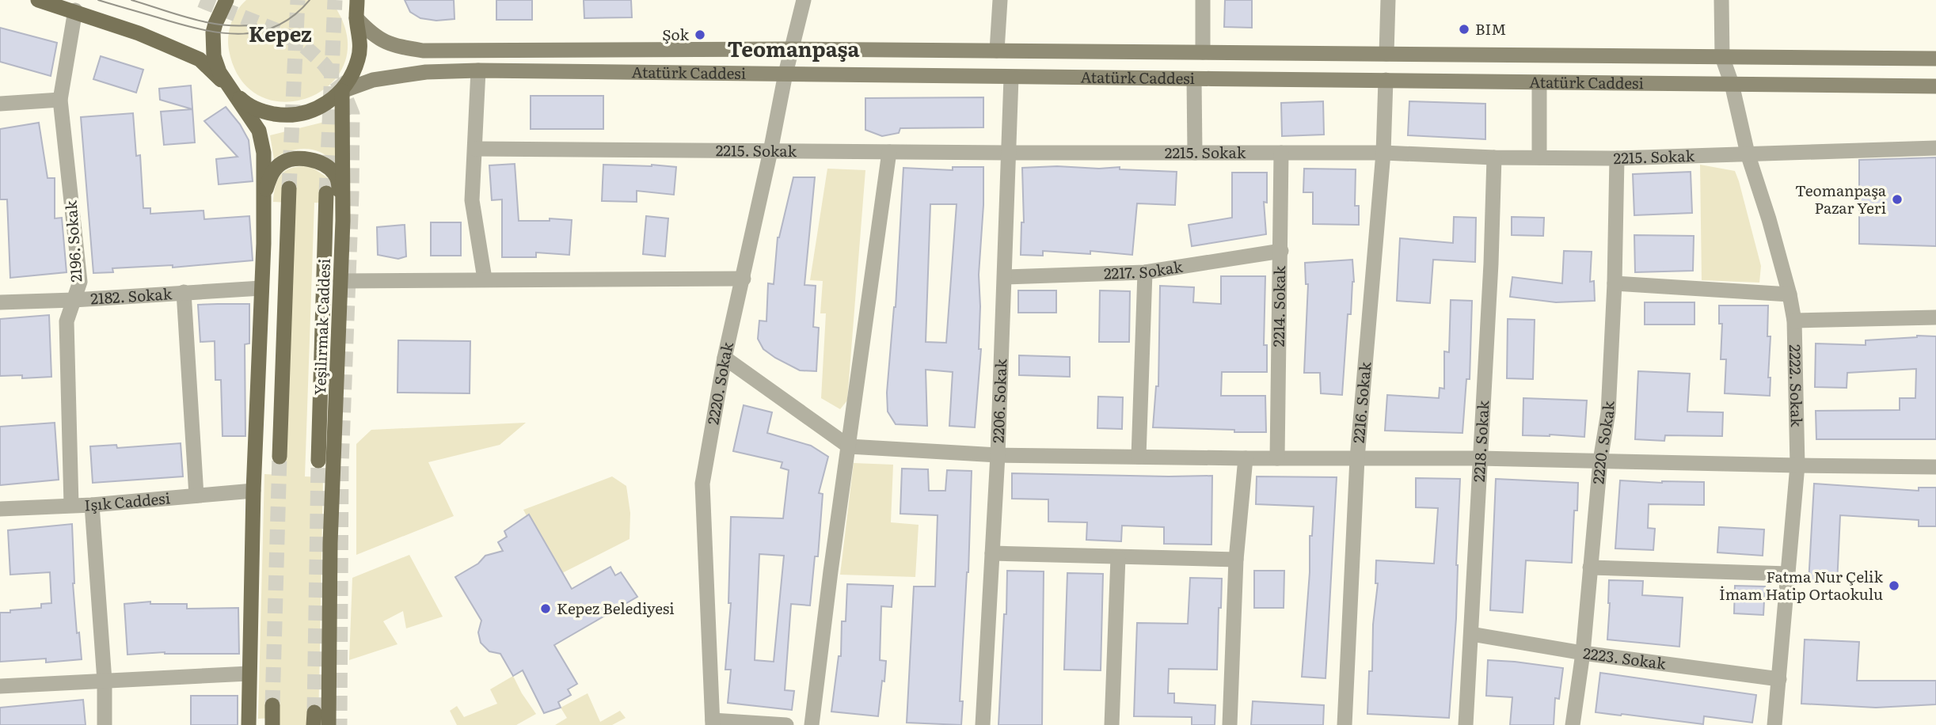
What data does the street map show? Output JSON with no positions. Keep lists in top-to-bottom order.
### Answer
{
  "streets": {
    "main road": ["Atatürk Caddesi", "Yeşilırmak Caddesi"],
    "street": [
      "2215. Sokak",
      "2196. Sokak",
      "2217. Sokak",
      "2182. Sokak",
      "2214. Sokak",
      "2220. Sokak",
      "2222. Sokak",
      "2206. Sokak",
      "2216. Sokak",
      "2218. Sokak",
      "Işık Caddesi",
      "2223. Sokak"
    ]
  },
  "crossings": [
    ["Atatürk Caddesi", "2220. Sokak"],
    ["Atatürk Caddesi", "2222. Sokak"],
    ["Atatürk Caddesi", "2206. Sokak"],
    ["Atatürk Caddesi", "2216. Sokak"],
    ["2215. Sokak", "2214. Sokak"],
    ["2215. Sokak", "2220. Sokak"],
    ["2215. Sokak", "2222. Sokak"],
    ["2215. Sokak", "2206. Sokak"],
    ["2215. Sokak", "2216. Sokak"],
    ["2215. Sokak", "2218. Sokak"],
    ["2196. Sokak", "2182. Sokak"],
    ["2196. Sokak", "Işık Caddesi"],
    ["2217. Sokak", "2214. Sokak"],
    ["2217. Sokak", "2206. Sokak"],
    ["2220. Sokak", "2223. Sokak"],
    ["2222. Sokak", "2223. Sokak"],
    ["2218. Sokak", "2223. Sokak"]
  ],
  "districts": ["Kepez", "Teomanpaşa"],
  "places": [
    "BIM",
    "Şok",
    "Teomanpaşa Pazar Yeri",
    "Fatma Nur Çelik İmam Hatip Ortaokulu",
    "Kepez Belediyesi"
  ]
}
